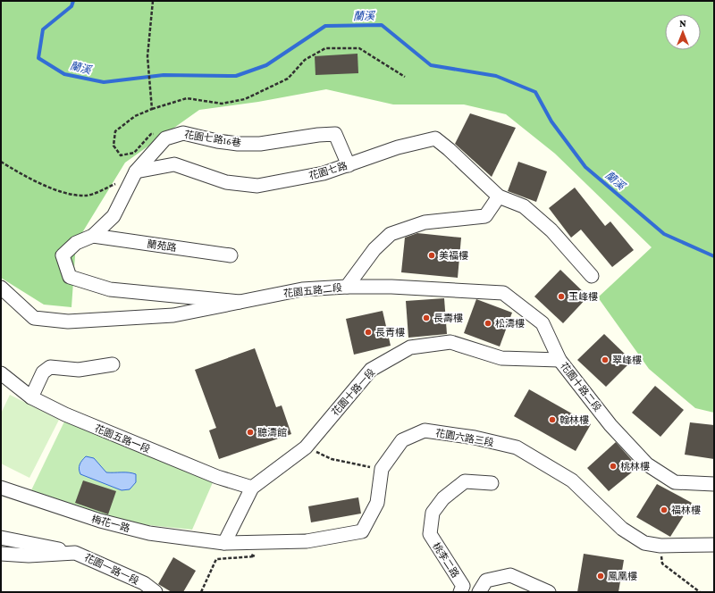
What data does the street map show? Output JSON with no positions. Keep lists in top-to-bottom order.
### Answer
{
  "streets": {
    "street": [
      "花園七路16巷",
      "花園七路",
      "蘭苑路",
      "花園五路二段",
      "花園十路二段",
      "花園十路一段",
      "花園六路三段",
      "花園五路一段",
      "梅花一路",
      "桃李二路",
      "花園一路一段"
    ]
  },
  "crossings": [
    ["花園七路16巷", "花園七路"],
    ["花園七路", "花園五路二段"],
    ["花園五路二段", "花園十路二段"],
    ["花園十路二段", "花園十路一段"],
    ["花園十路一段", "花園五路一段"],
    ["花園六路三段", "梅花一路"]
  ],
  "water": ["蘭溪"],
  "places": [
    "美福樓",
    "玉峰樓",
    "長壽樓",
    "松濤樓",
    "長青樓",
    "翠峰樓",
    "翰林樓",
    "聽濤館",
    "桃林樓",
    "福林樓",
    "鳳凰樓"
  ],
  "north": "top"
}
